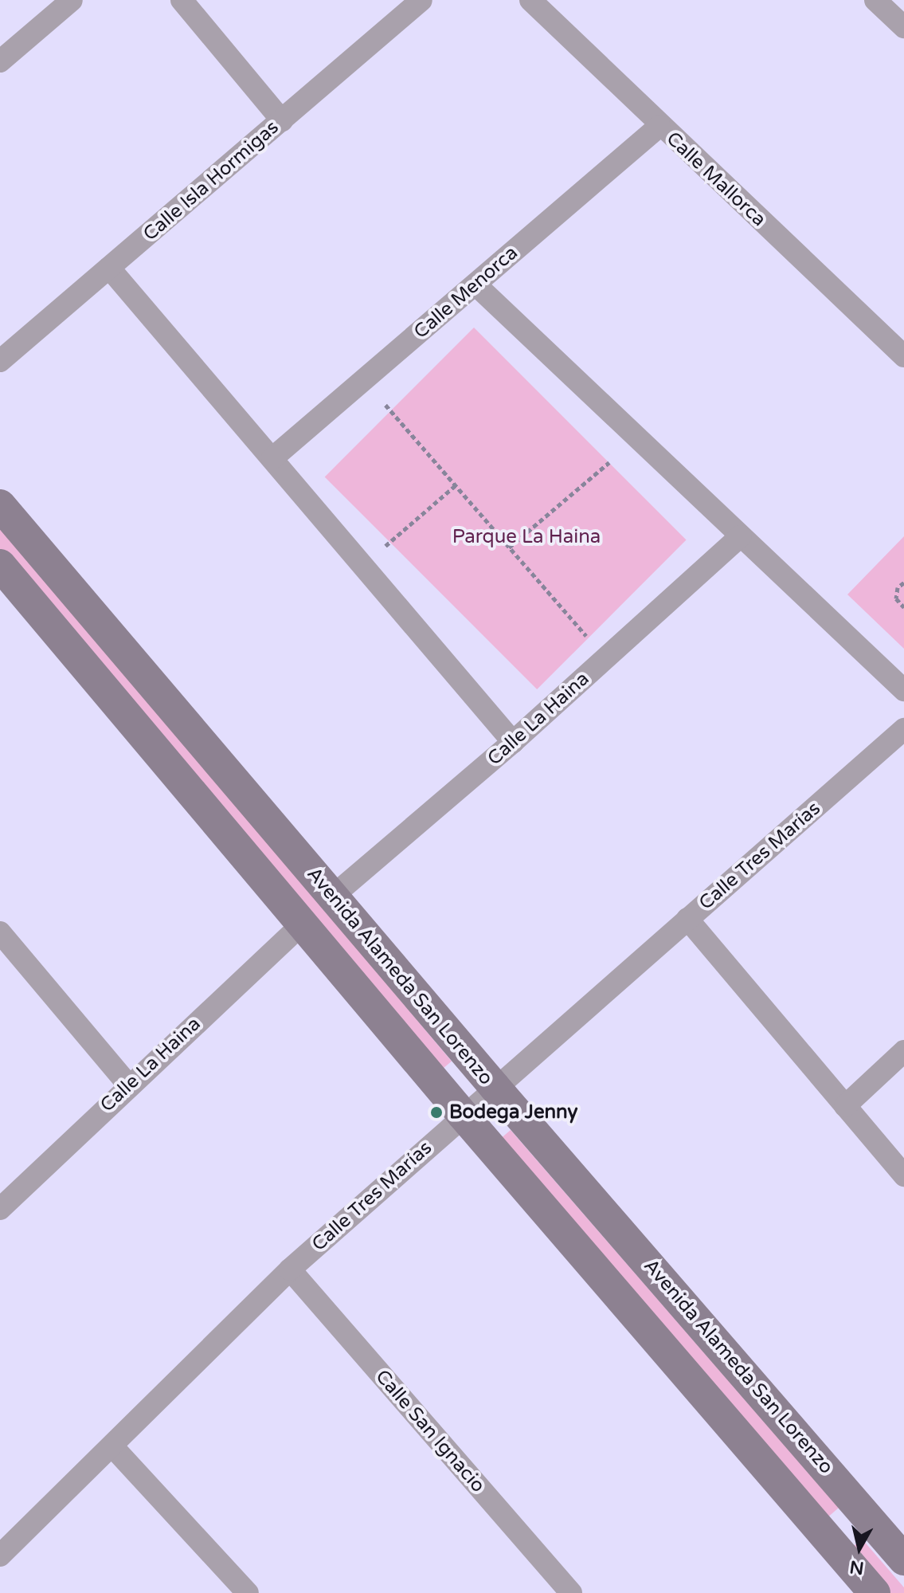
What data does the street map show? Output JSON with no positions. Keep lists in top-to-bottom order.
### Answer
{
  "streets": {
    "street": [
      "Calle Mallorca",
      "Calle Isla Hormigas",
      "Calle Menorca",
      "Calle La Haina",
      "Calle Tres Marías",
      "Avenida Alameda San Lorenzo",
      "Calle San Ignacio"
    ]
  },
  "crossings": [
    ["Calle Mallorca", "Calle Menorca"],
    ["Calle La Haina", "Avenida Alameda San Lorenzo"],
    ["Calle Tres Marías", "Avenida Alameda San Lorenzo"],
    ["Calle Tres Marías", "Calle San Ignacio"]
  ],
  "parks": ["Parque La Haina"],
  "places": ["Bodega Jenny"],
  "north": "bottom"
}
